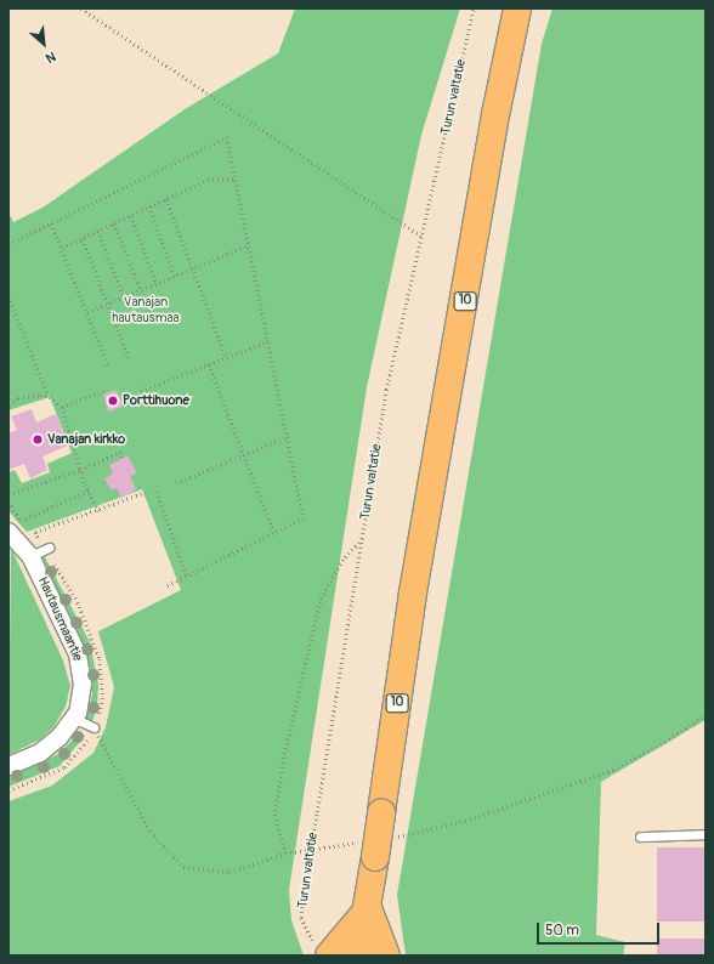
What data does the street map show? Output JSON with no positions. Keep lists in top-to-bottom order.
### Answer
{
  "streets": {
    "highway": ["10"],
    "street": ["Hautausmaantie"],
    "path": ["Turun valtatie"]
  },
  "parks": ["Vanajan hautausmaa"],
  "places": ["Porttihuone", "Vanajan kirkko"],
  "scale_bar": "50 m",
  "north": "bottom right"
}
